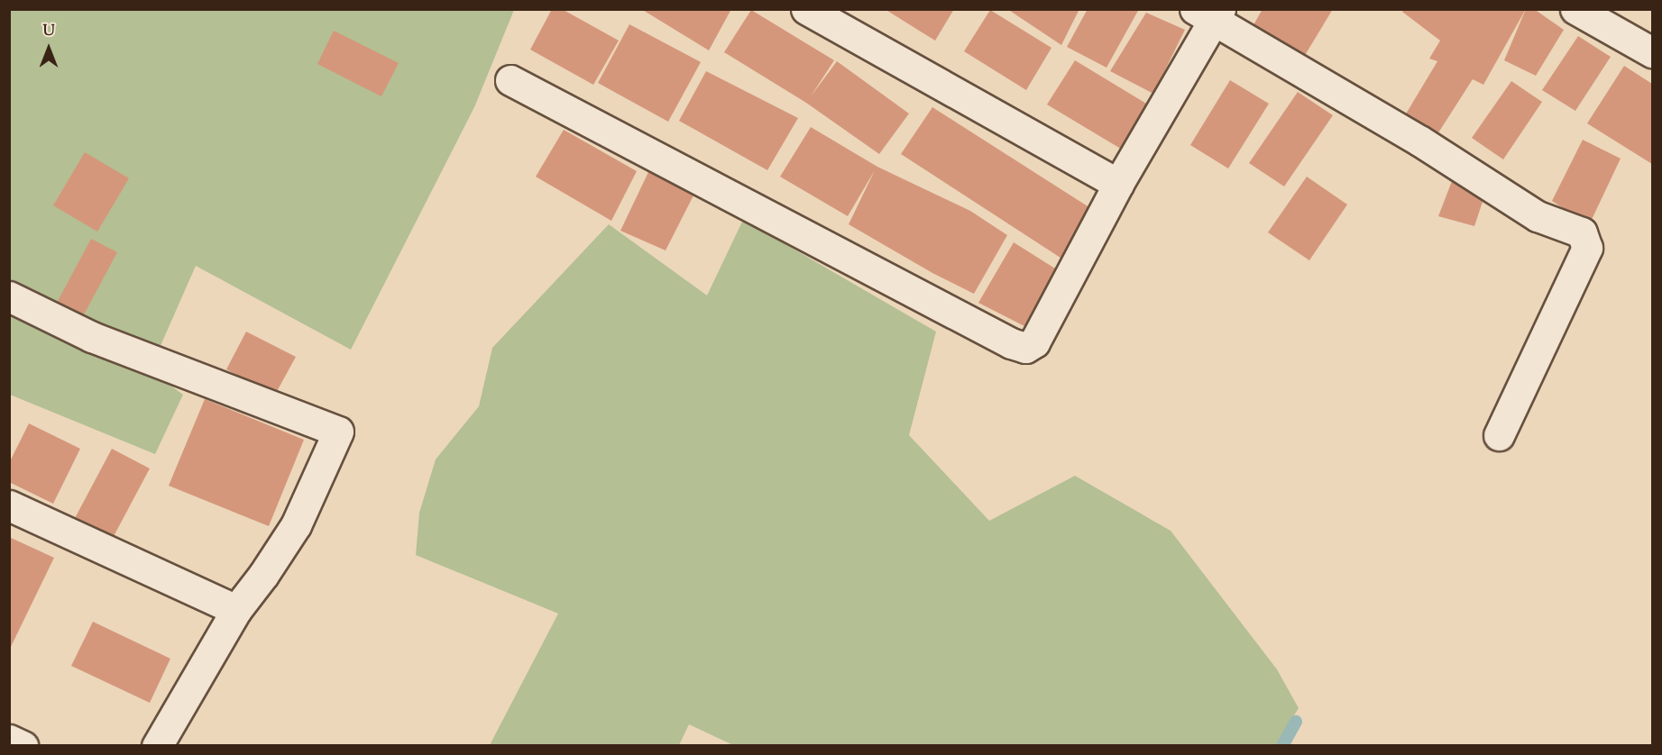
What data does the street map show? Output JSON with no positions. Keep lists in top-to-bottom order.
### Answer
{
  "north": "top"
}
